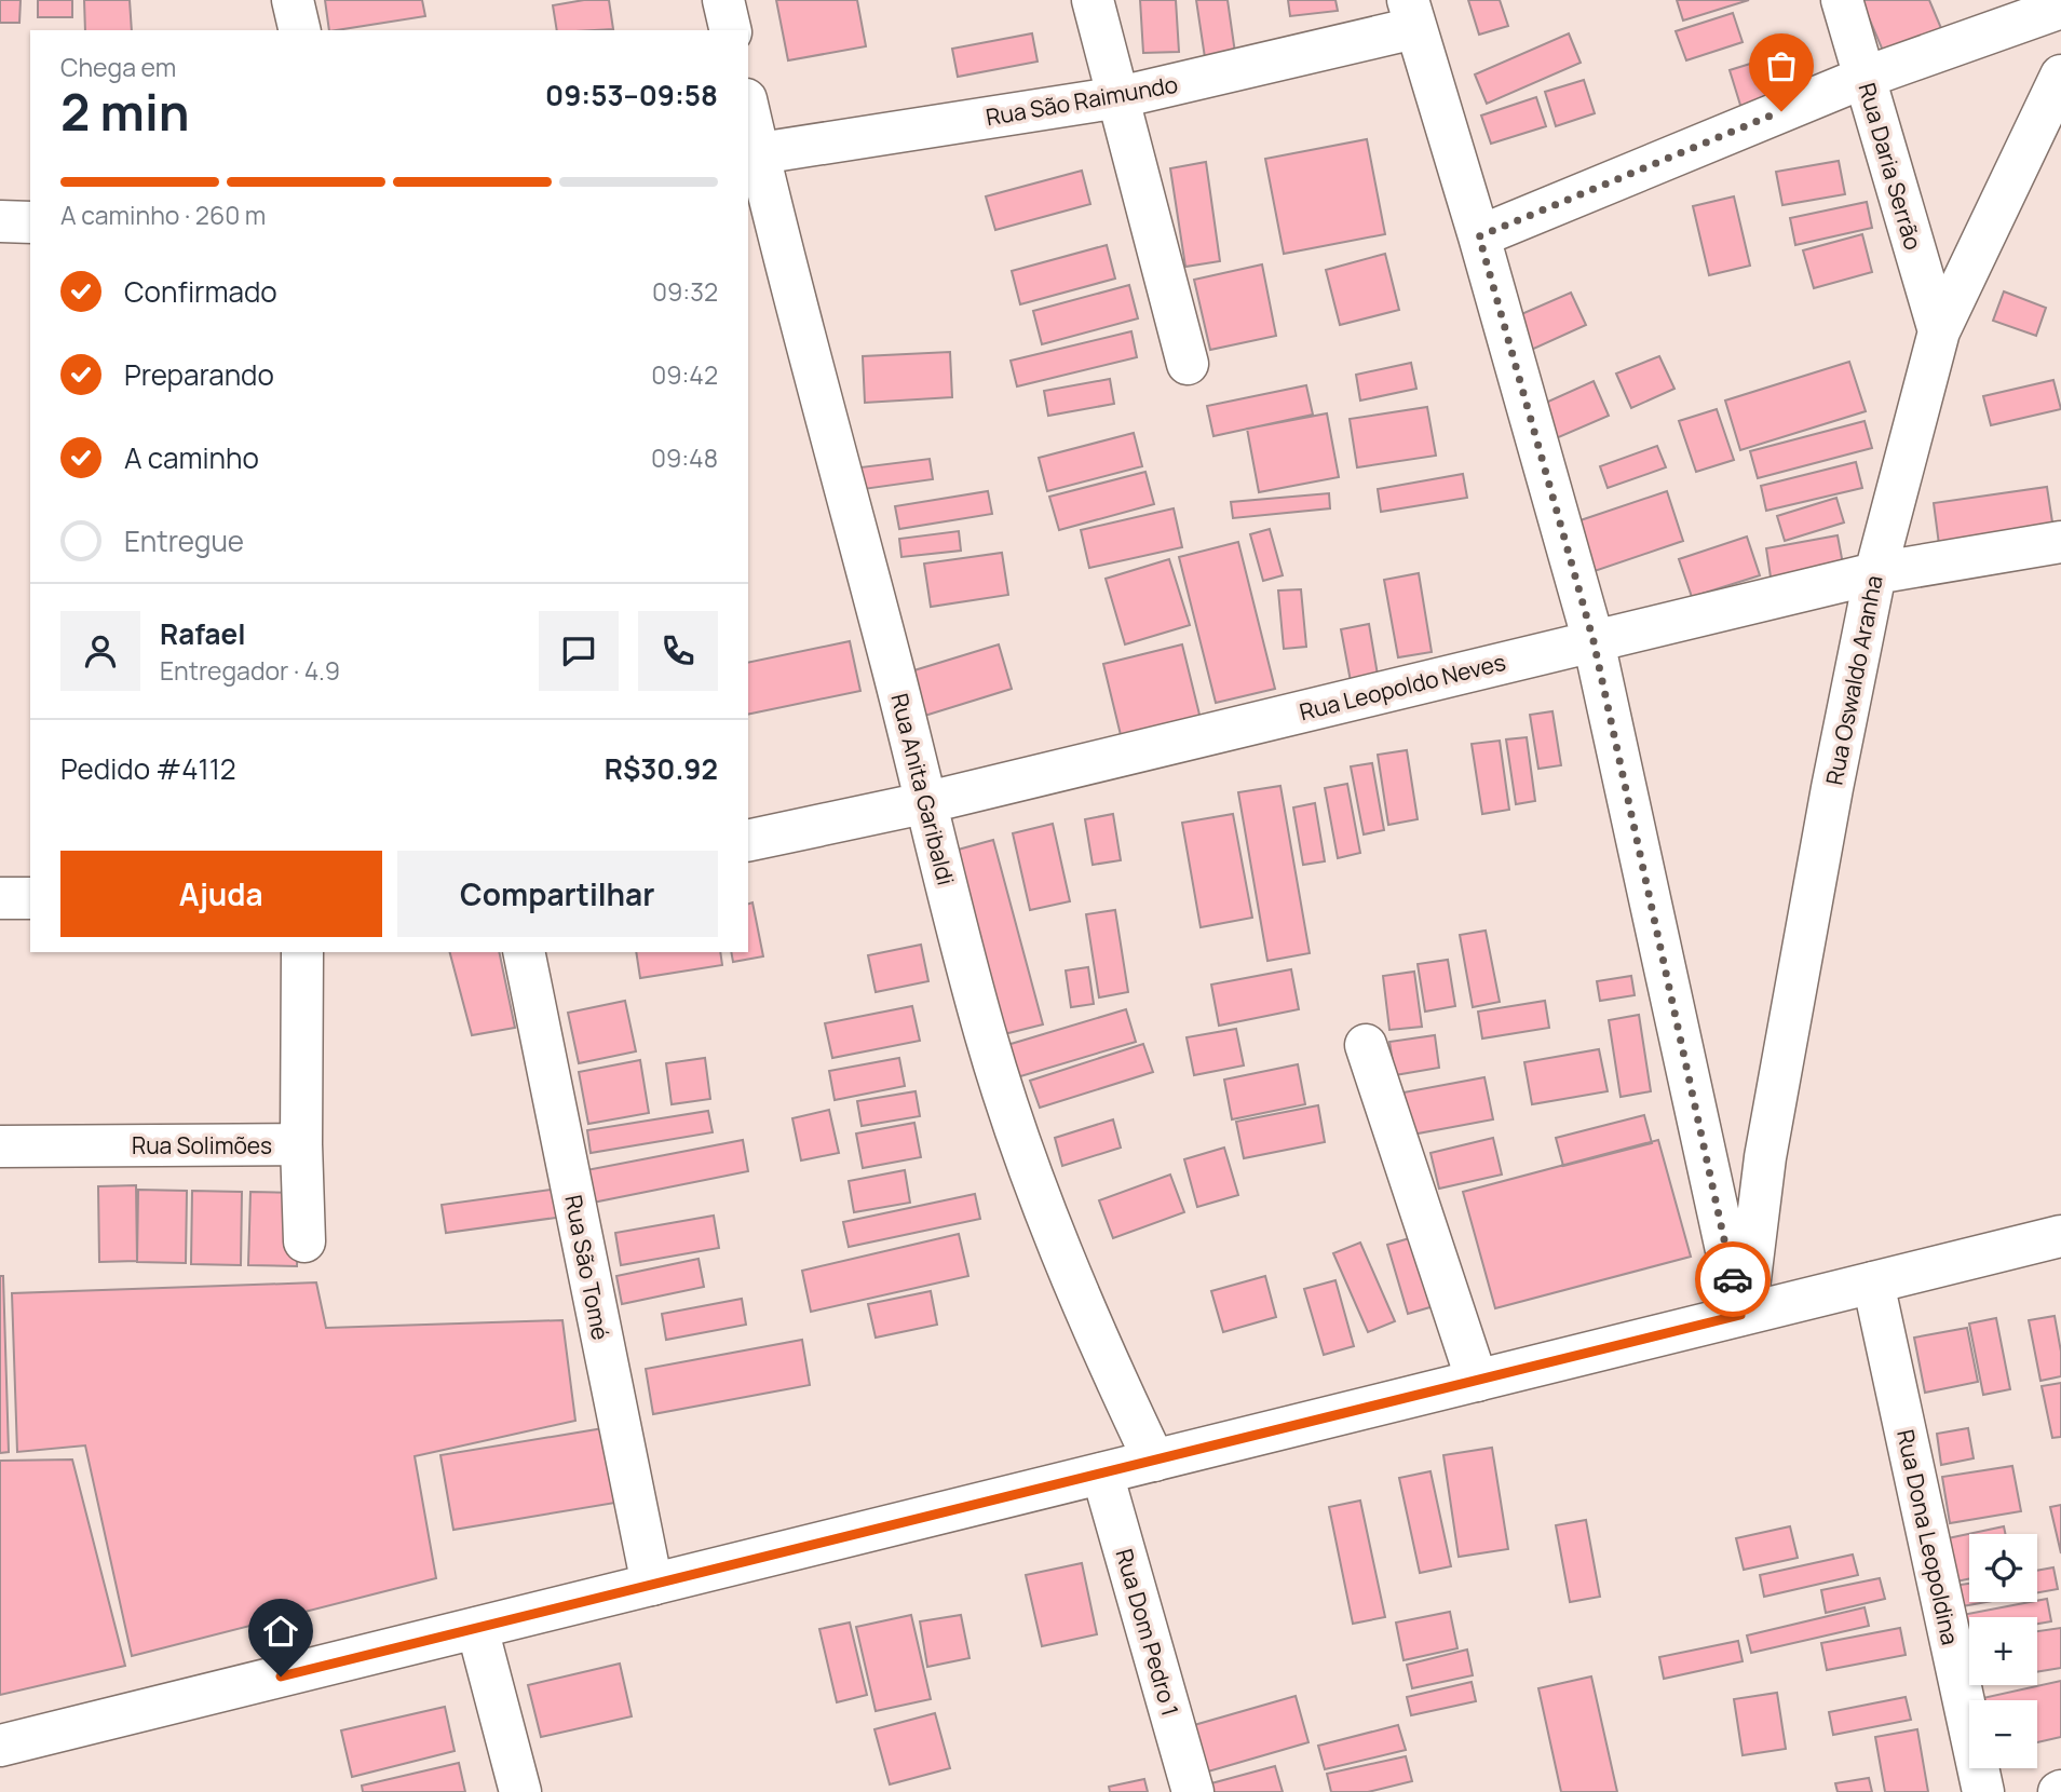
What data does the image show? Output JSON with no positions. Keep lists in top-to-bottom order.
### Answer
{
  "streets": {
    "street": [
      "Rua São Raimundo",
      "Rua Daria Serrão",
      "Rua Oswaldo Aranha",
      "Rua Leopoldo Neves",
      "Rua Anita Garibaldi",
      "Rua Solimões",
      "Rua São Tomé",
      "Rua Dona Leopoldina",
      "Rua Dom Pedro 1"
    ]
  },
  "crossings": [
    ["Rua São Raimundo", "Rua Anita Garibaldi"],
    ["Rua Daria Serrão", "Rua Oswaldo Aranha"],
    ["Rua Oswaldo Aranha", "Rua Leopoldo Neves"],
    ["Rua Leopoldo Neves", "Rua Anita Garibaldi"]
  ],
  "page": {
    "heading": ["2 min", "Chega em", "09:53–09:58"],
    "panel": [
      "Rafael",
      "Entregador · 4.9",
      "Pedido #4112",
      "R$30.92"
    ],
    "bar": "A caminho · 260 m",
    "list": [
      ["Confirmado", "09:32"],
      ["Preparando", "09:42"],
      ["A caminho", "09:48"],
      "Entregue"
    ],
    "buttons": ["Ajuda", "Compartilhar"],
    "map_buttons": ["+", "−"]
  }
}
